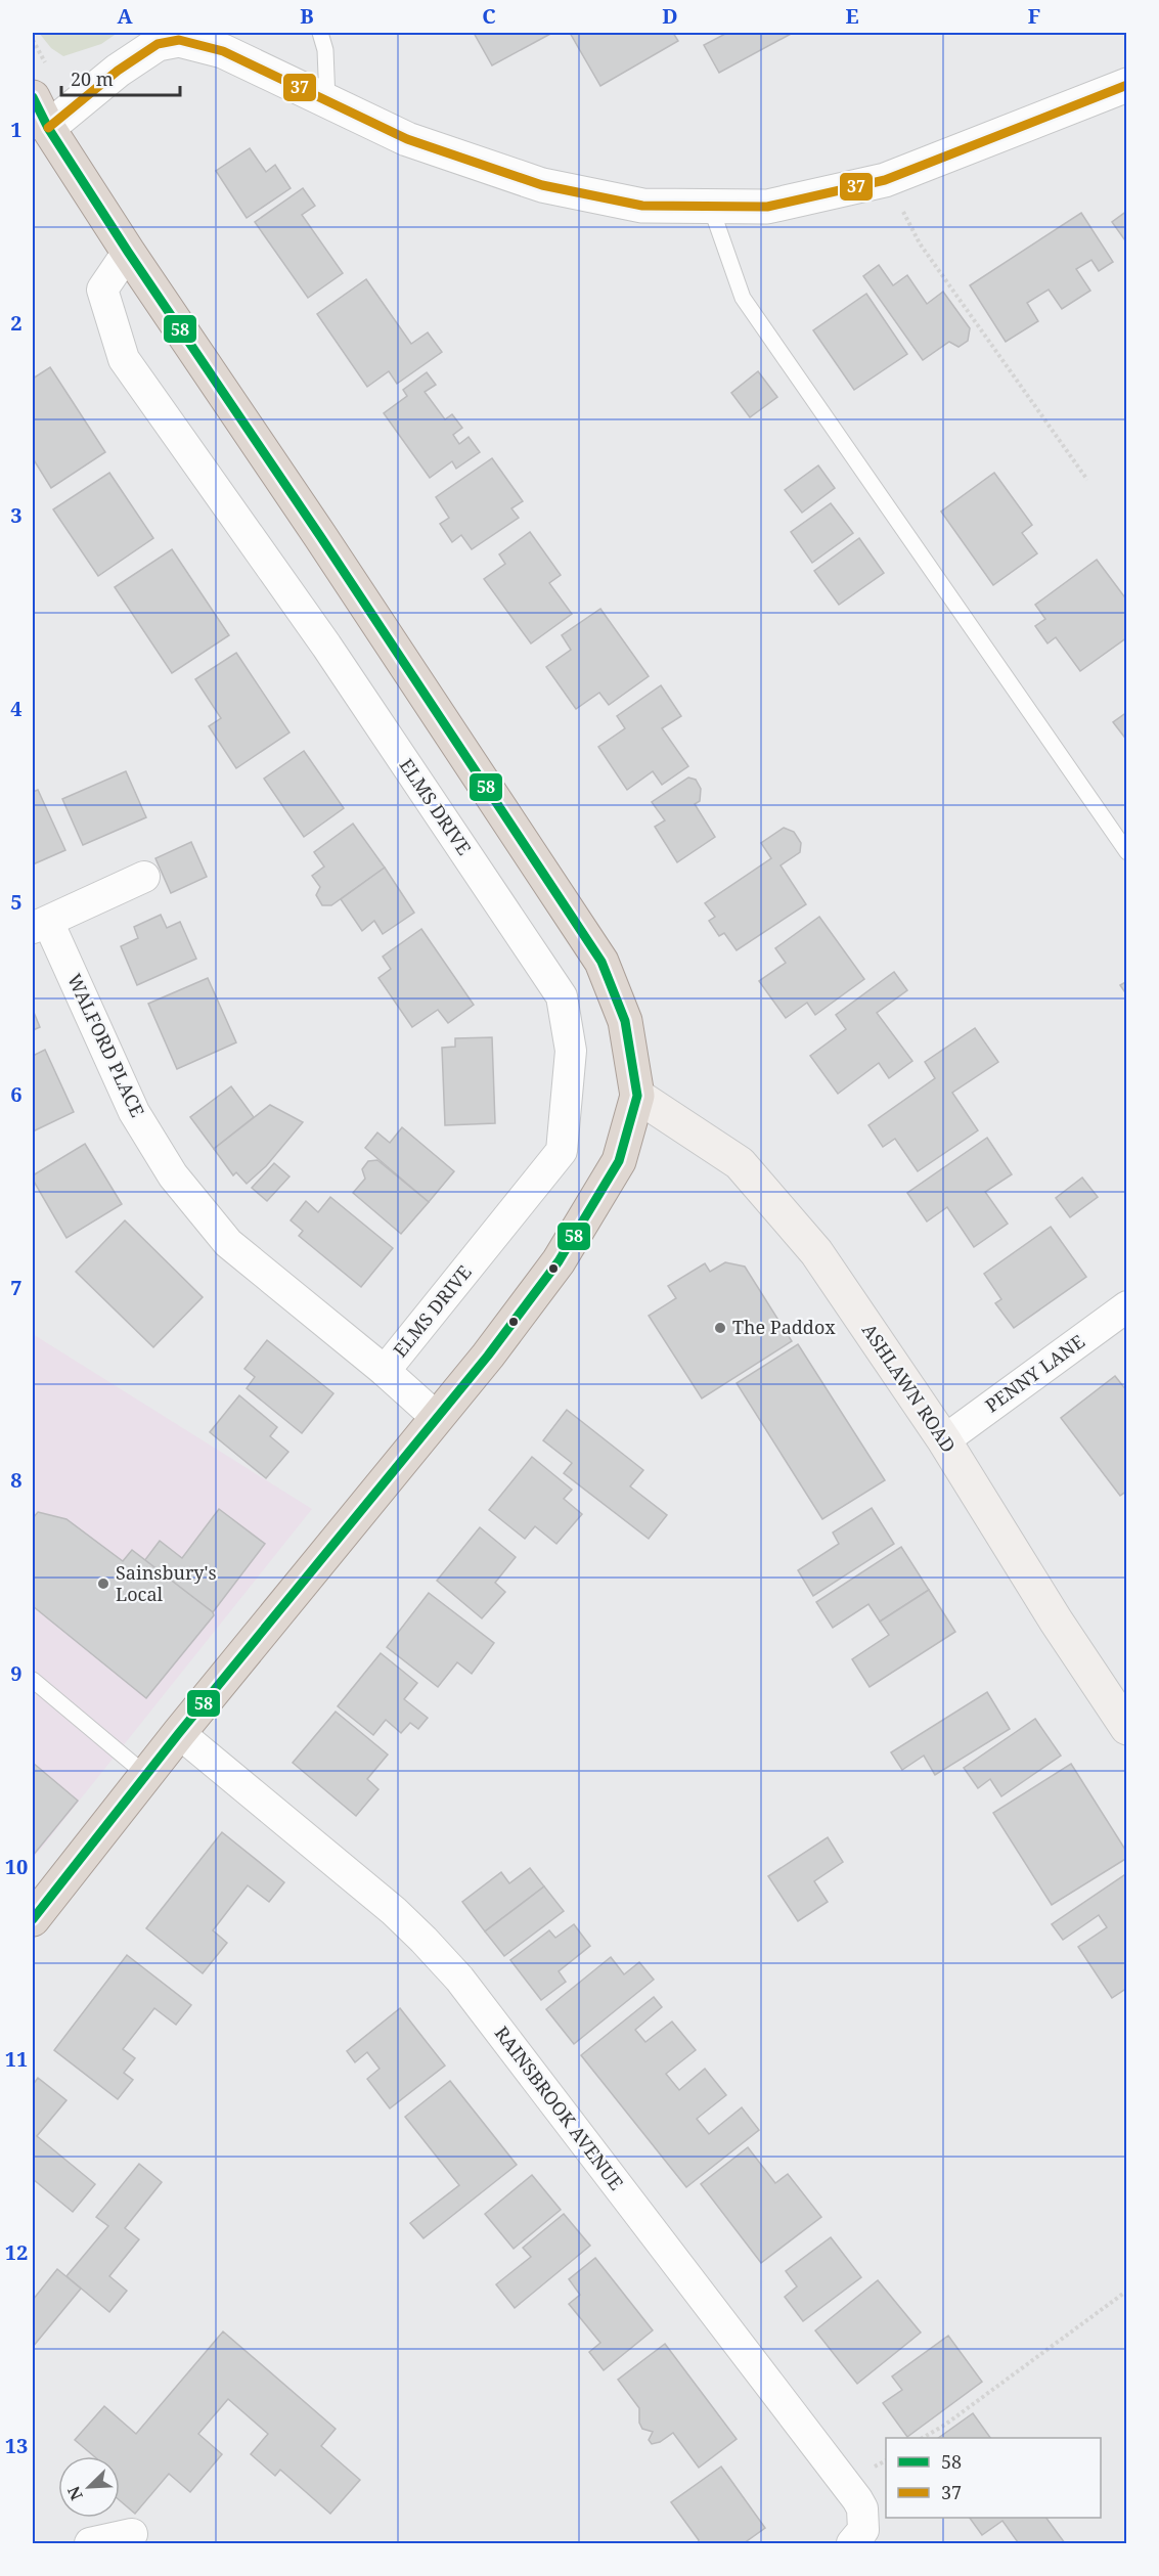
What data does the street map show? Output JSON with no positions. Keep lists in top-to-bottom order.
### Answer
{
  "streets": {
    "main road": ["ASHLAWN ROAD"],
    "street": [
      "ELMS DRIVE",
      "WALFORD PLACE",
      "PENNY LANE",
      "RAINSBROOK AVENUE"
    ]
  },
  "crossings": [
    ["ELMS DRIVE", "WALFORD PLACE"],
    ["PENNY LANE", "ASHLAWN ROAD"]
  ],
  "places": ["The Paddox", "Sainsbury's Local"],
  "lines": ["transit line 37", "transit line 58"],
  "legend": ["58", "37"],
  "scale_bar": "20 m",
  "north": "bottom left",
  "grid": {
    "columns": [
      "A",
      "B",
      "C",
      "D",
      "E",
      "F"
    ],
    "rows": [
      "1",
      "2",
      "3",
      "4",
      "5",
      "6",
      "7",
      "8",
      "9",
      "10",
      "11",
      "12",
      "13"
    ]
  }
}
